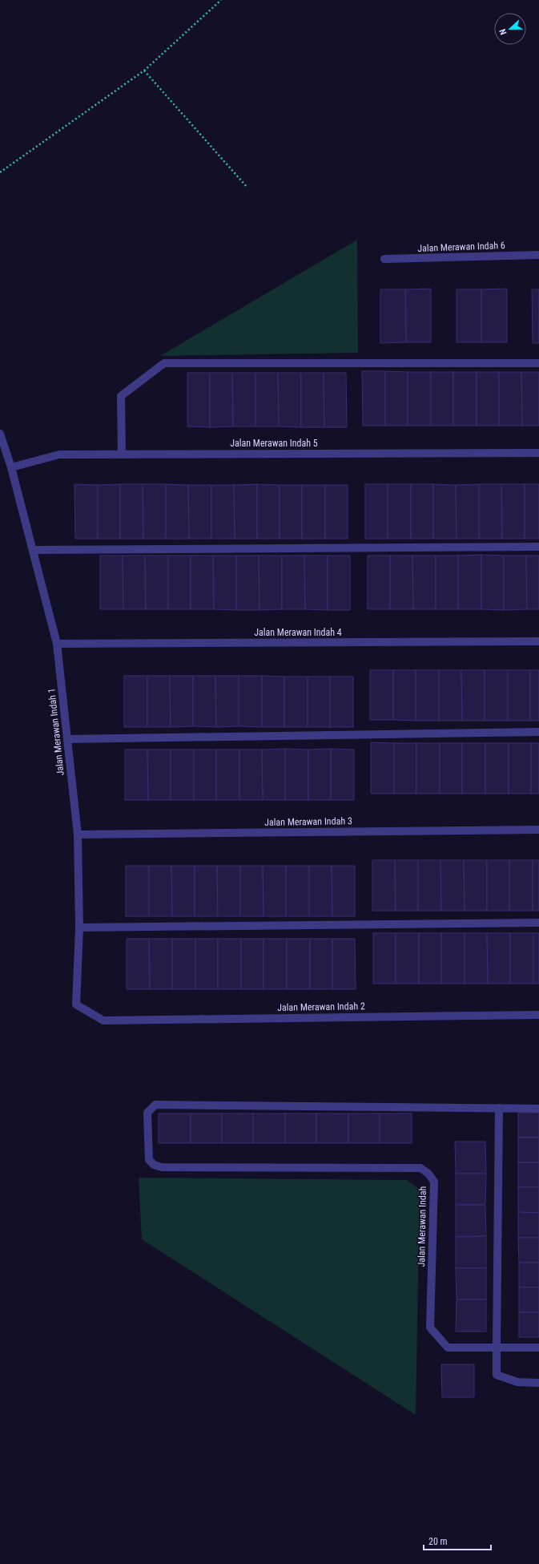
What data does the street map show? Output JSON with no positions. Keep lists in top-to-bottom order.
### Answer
{
  "streets": {
    "street": [
      "Jalan Merawan Indah 6",
      "Jalan Merawan Indah 5",
      "Jalan Merawan Indah 4",
      "Jalan Merawan Indah 1",
      "Jalan Merawan Indah 3",
      "Jalan Merawan Indah 2",
      "Jalan Merawan Indah"
    ]
  },
  "crossings": [
    ["Jalan Merawan Indah 5", "Jalan Merawan Indah 1"],
    ["Jalan Merawan Indah 4", "Jalan Merawan Indah 1"],
    ["Jalan Merawan Indah 1", "Jalan Merawan Indah 3"],
    ["Jalan Merawan Indah 1", "Jalan Merawan Indah 2"]
  ],
  "scale_bar": "20 m",
  "north": "left"
}
